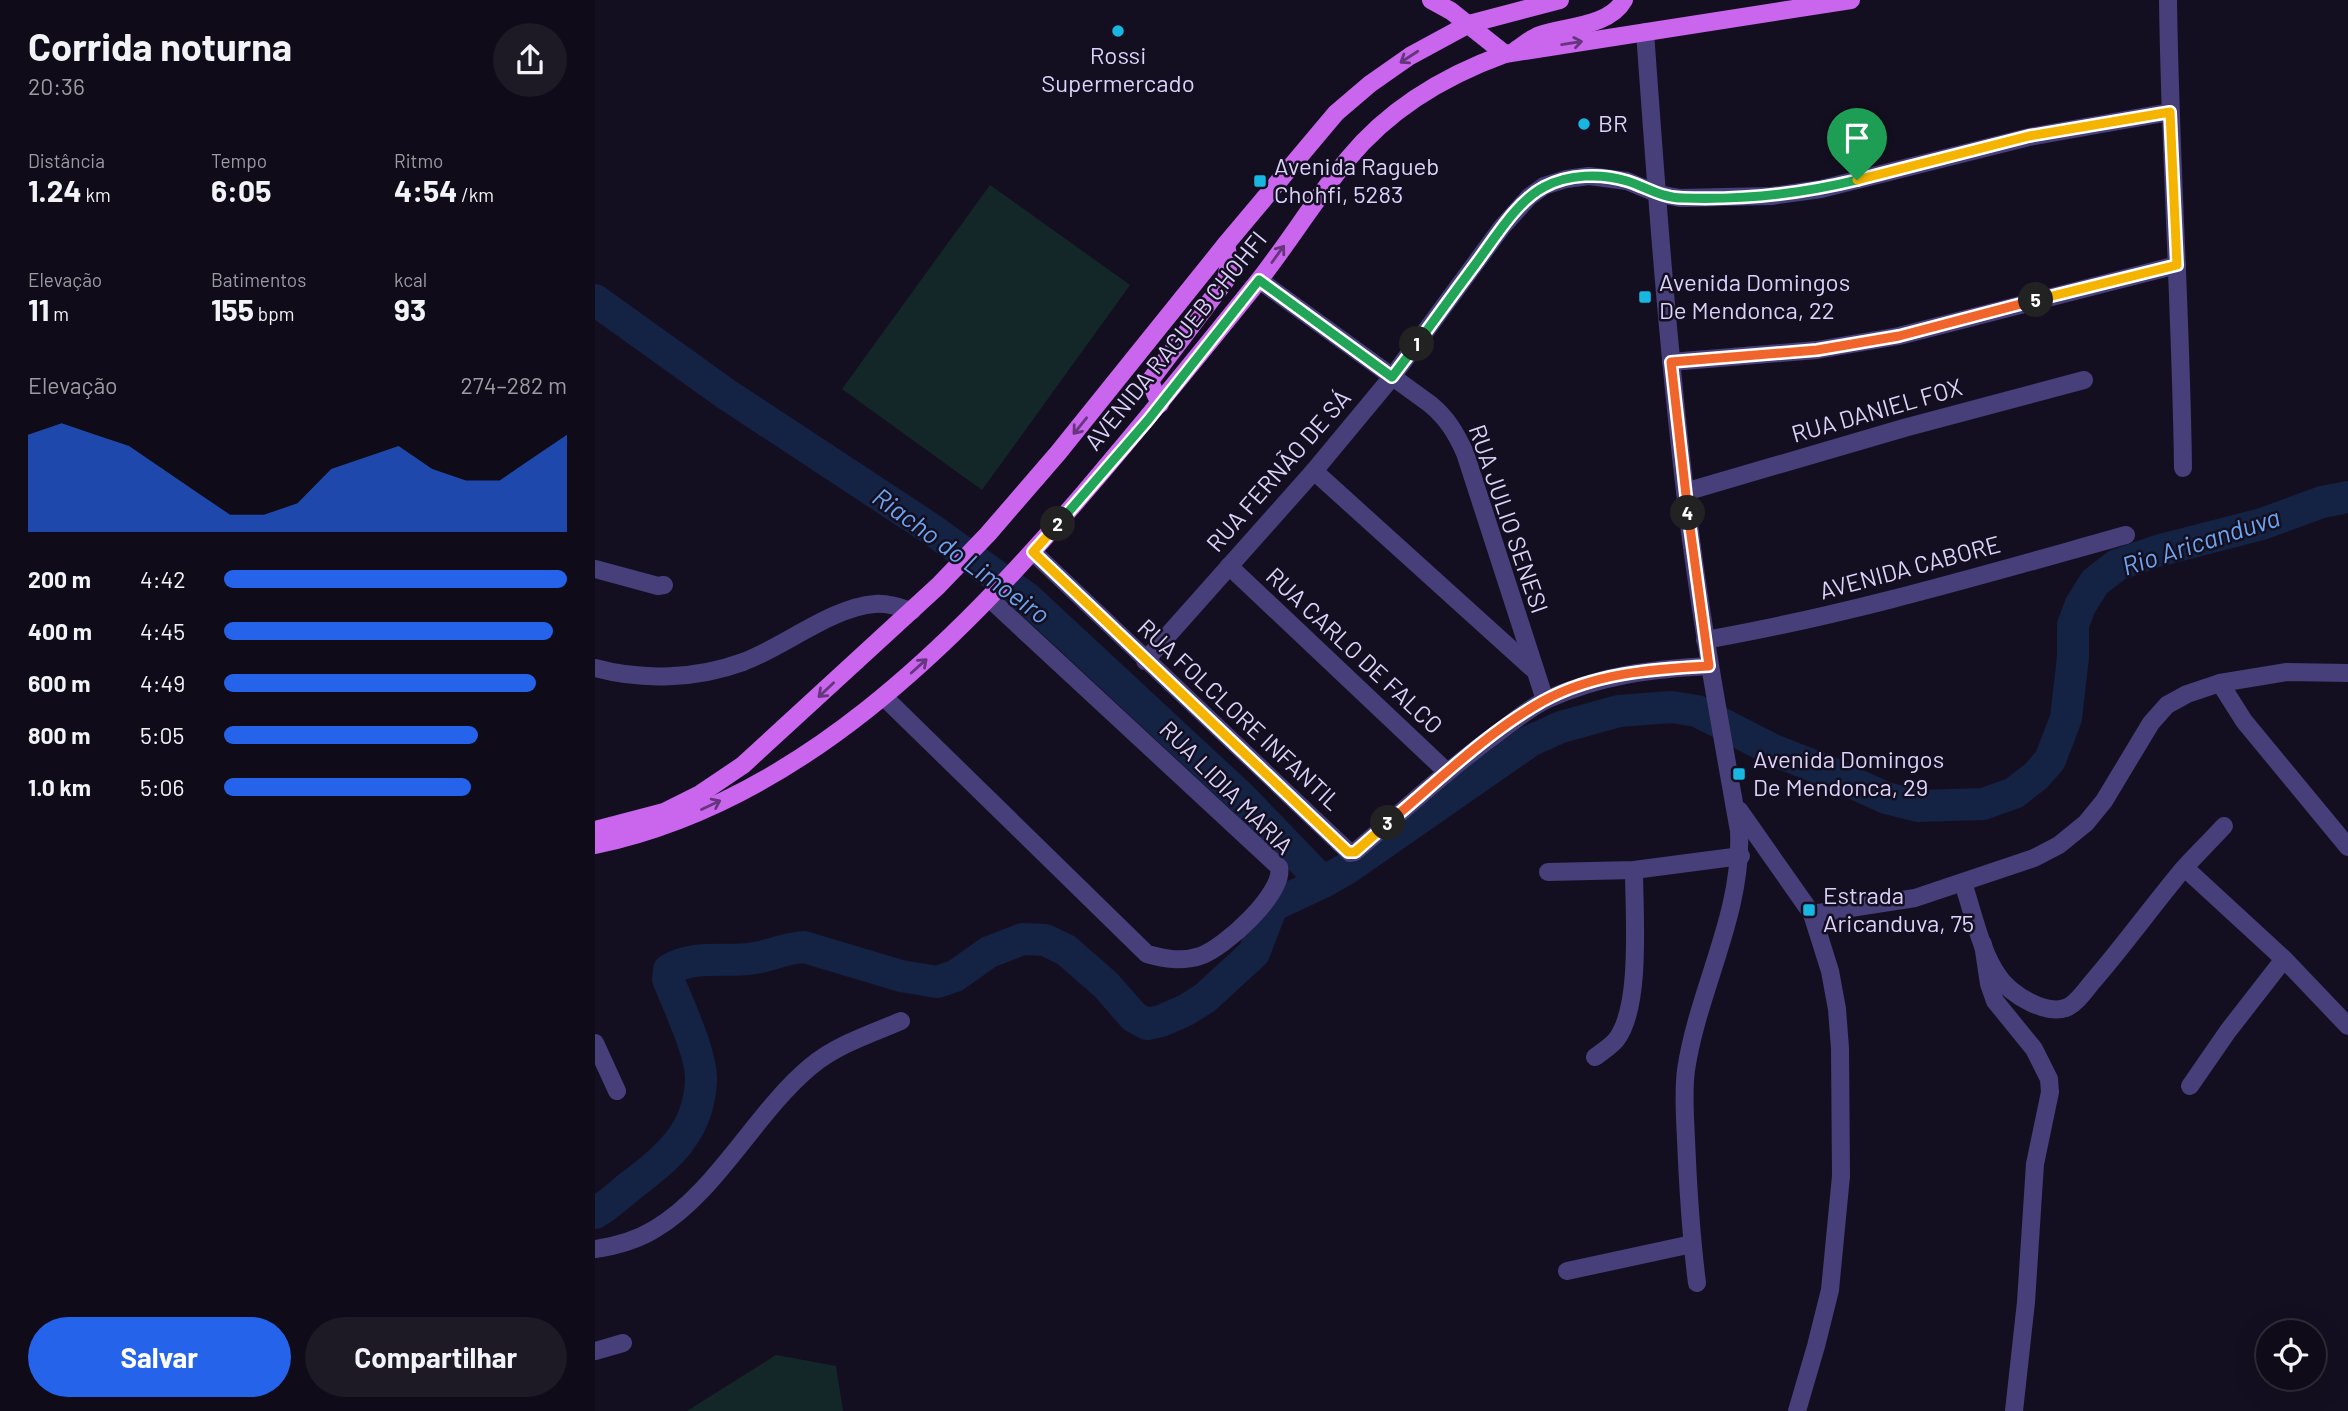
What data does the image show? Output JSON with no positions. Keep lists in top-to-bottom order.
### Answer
{
  "streets": {
    "main road": ["AVENIDA RAGUEB CHOHFI"],
    "street": [
      "RUA DANIEL FOX",
      "RUA FERNÃO DE SÁ",
      "RUA JULIO SENESI",
      "AVENIDA CABORE",
      "RUA CARLO DE FALCO",
      "RUA FOLCLORE INFANTIL",
      "RUA LIDIA MARIA"
    ]
  },
  "crossings": [
    ["AVENIDA RAGUEB CHOHFI", "RUA JULIO SENESI"],
    ["AVENIDA RAGUEB CHOHFI", "RUA FOLCLORE INFANTIL"],
    ["AVENIDA RAGUEB CHOHFI", "RUA LIDIA MARIA"],
    ["RUA FERNÃO DE SÁ", "RUA JULIO SENESI"],
    ["RUA FERNÃO DE SÁ", "RUA CARLO DE FALCO"],
    ["RUA FERNÃO DE SÁ", "RUA FOLCLORE INFANTIL"],
    ["RUA CARLO DE FALCO", "RUA FOLCLORE INFANTIL"]
  ],
  "water": ["Rio Aricanduva", "Riacho do Limoeiro"],
  "places": {
    "other": ["Rossi Supermercado", "BR"],
    "transit": [
      "Avenida Ragueb Chohfi, 5283",
      "Avenida Domingos De Mendonca, 22",
      "Avenida Domingos De Mendonca, 29",
      "Estrada Aricanduva, 75"
    ]
  },
  "page": {
    "heading": ["Corrida noturna", "20:36"],
    "stats": [
      ["Distância", "1.24 km"],
      ["Tempo", "6:05"],
      ["Ritmo", "4:54 /km"],
      ["Elevação", "11 m"],
      ["Batimentos", "155 bpm"],
      ["kcal", "93"]
    ],
    "pins": [
      "5",
      "1",
      "4",
      "2",
      "3"
    ],
    "chart": ["Elevação", "274–282 m"],
    "list": [
      {
        "name": "200 m",
        "note": "4:42"
      },
      {
        "name": "400 m",
        "note": "4:45"
      },
      {
        "name": "600 m",
        "note": "4:49"
      },
      {
        "name": "800 m",
        "note": "5:05"
      },
      {
        "name": "1.0 km",
        "note": "5:06"
      }
    ],
    "buttons": ["Salvar", "Compartilhar"]
  }
}
